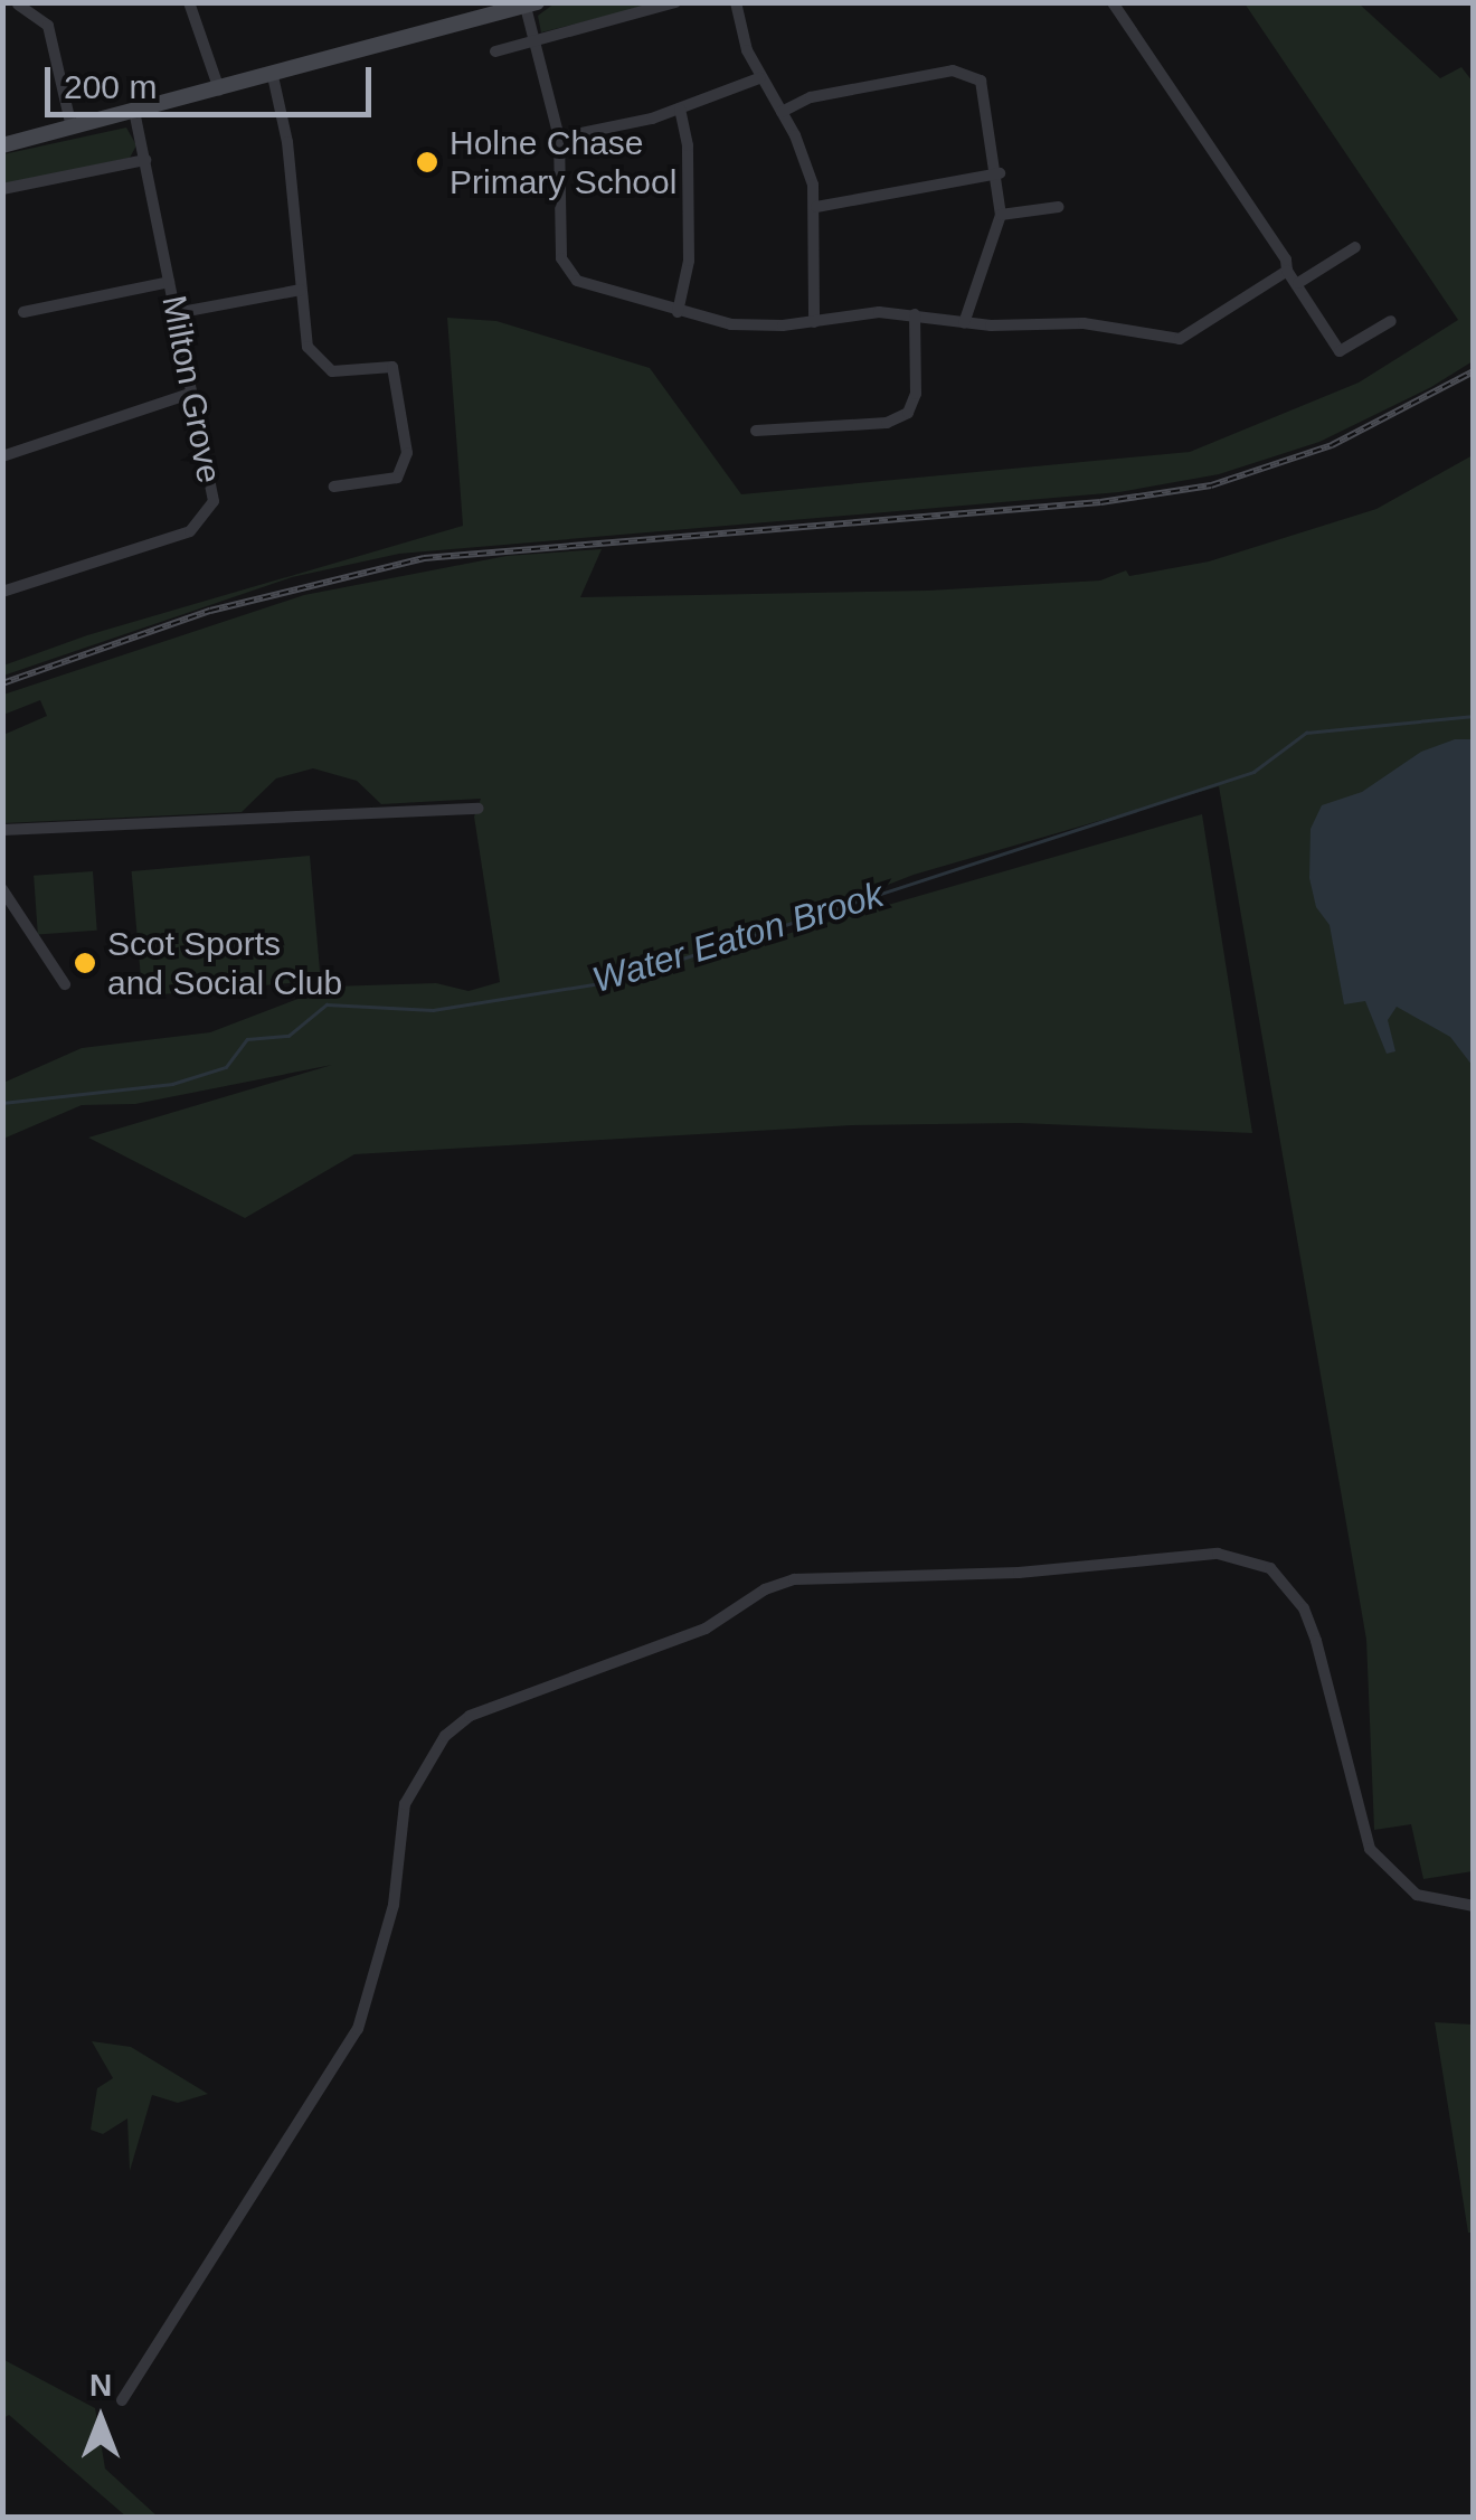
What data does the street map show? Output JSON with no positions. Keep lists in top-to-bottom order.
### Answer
{
  "streets": {
    "street": ["Milton Grove"]
  },
  "water": ["Water Eaton Brook"],
  "places": ["Holne Chase Primary School", "Scot Sports and Social Club"],
  "scale_bar": "200 m",
  "north": "top"
}
